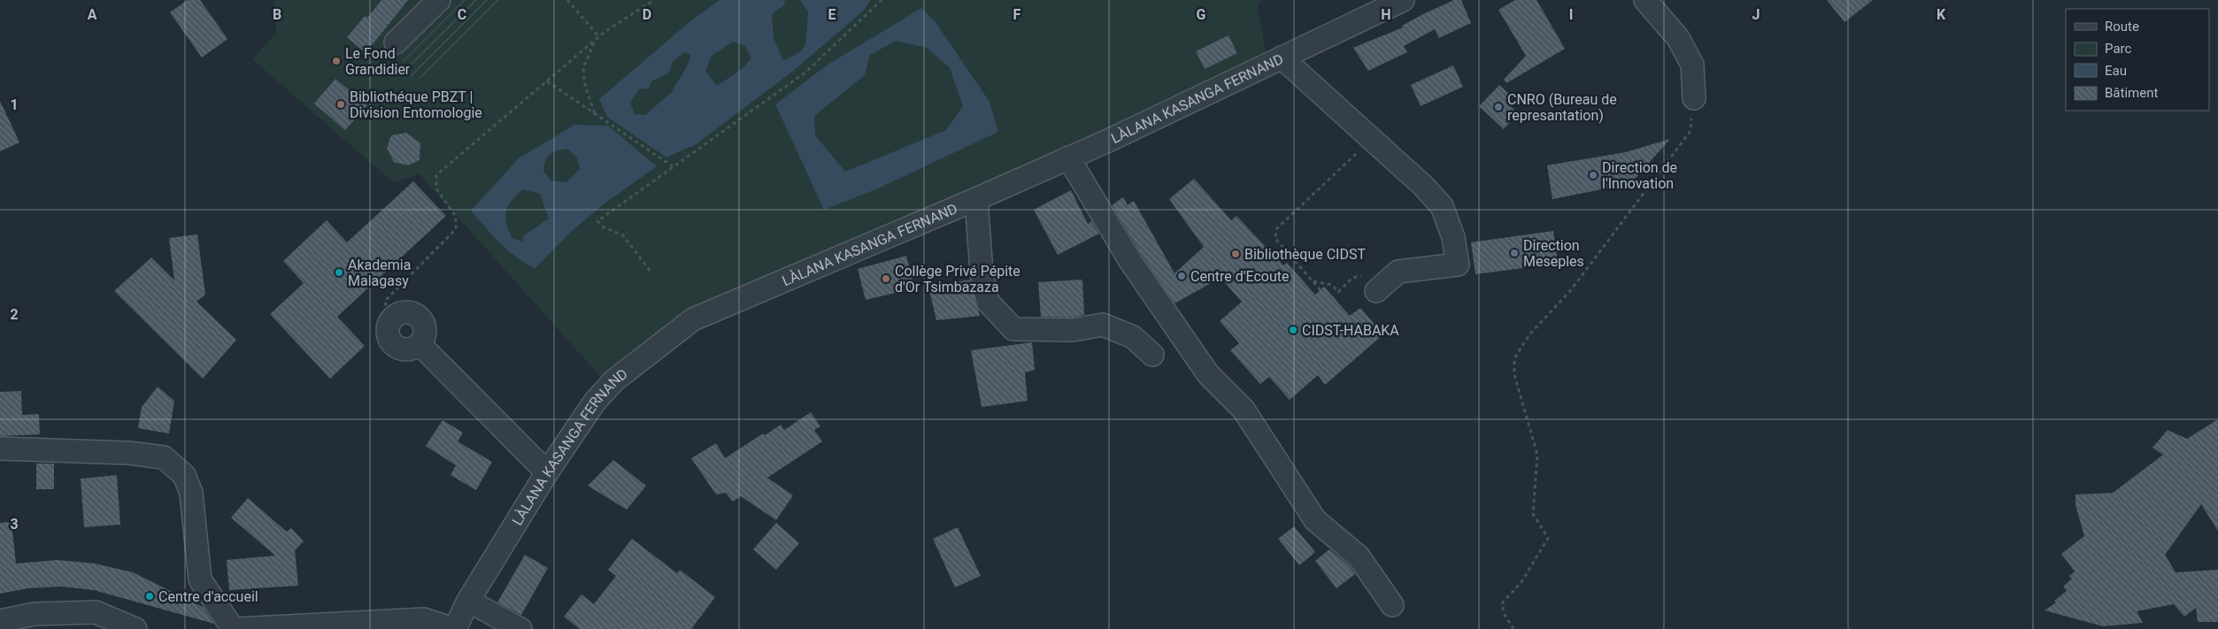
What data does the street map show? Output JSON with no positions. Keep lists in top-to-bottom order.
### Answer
{
  "streets": {
    "street": ["LÀLANA KASANGA FERNAND"]
  },
  "places": [
    "Le Fond Grandidier",
    "Bibliothéque PBZT | Division Entomologie",
    "CNRO (Bureau de represantation)",
    "Direction de l'Innovation",
    "Direction Meseples",
    "Bibliothèque CIDST",
    "Akademia Malagasy",
    "Centre d'Ecoute",
    "Collège Privé Pépite d'Or Tsimbazaza",
    "CIDST-HABAKA",
    "Centre d'accueil"
  ],
  "legend": [
    "Route",
    "Parc",
    "Eau",
    "Bâtiment"
  ],
  "grid": {
    "columns": [
      "A",
      "B",
      "C",
      "D",
      "E",
      "F",
      "G",
      "H",
      "I",
      "J",
      "K"
    ],
    "rows": ["1", "2", "3"]
  }
}
